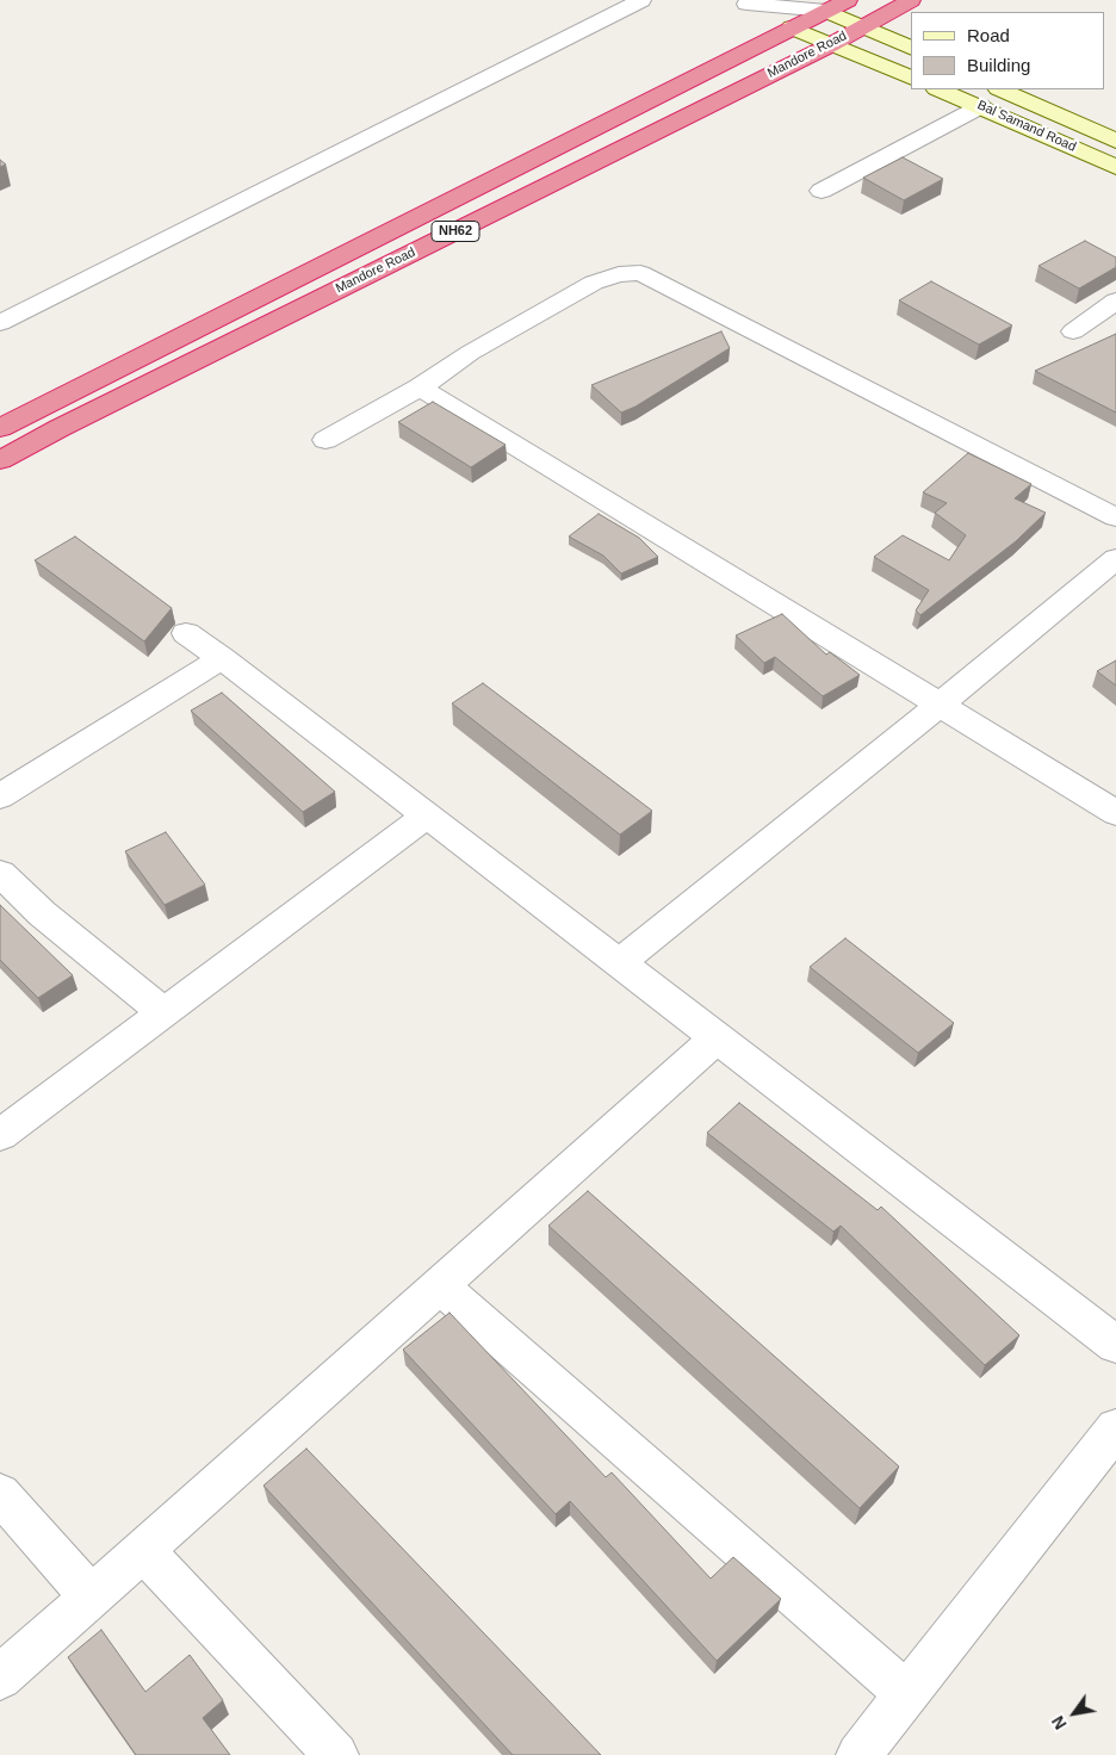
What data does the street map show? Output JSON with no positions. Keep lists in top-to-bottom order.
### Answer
{
  "streets": {
    "highway": ["Mandore Road", "NH62"],
    "main road": ["Bal Samand Road"]
  },
  "legend": ["Road", "Building"],
  "north": "bottom left"
}
